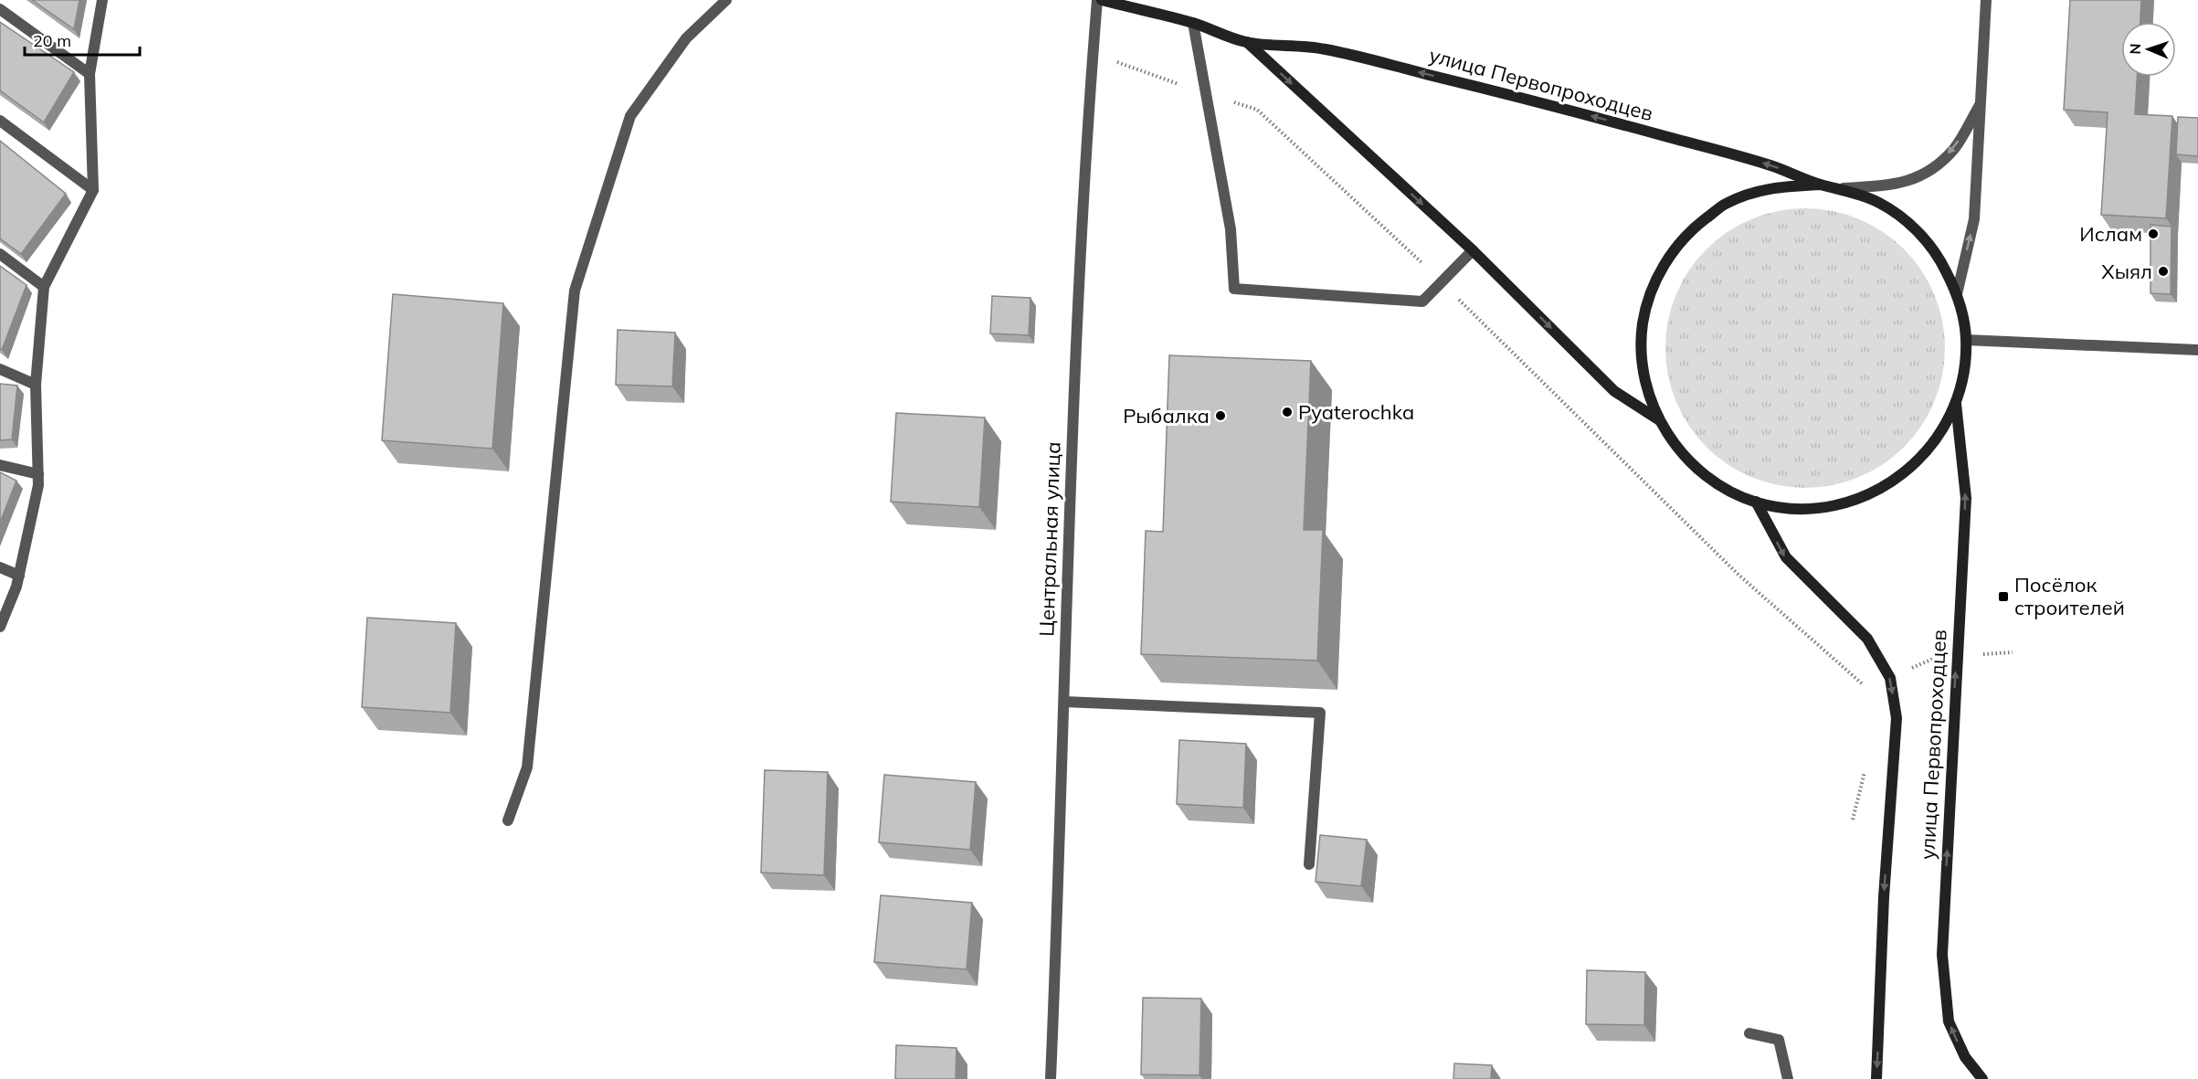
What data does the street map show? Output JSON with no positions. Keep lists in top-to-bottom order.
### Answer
{
  "streets": {
    "street": ["улица Первопроходцев", "Центральная улица"]
  },
  "crossings": [
    ["улица Первопроходцев", "Центральная улица"]
  ],
  "places": {
    "other": [
      "Ислам",
      "Хыял",
      "Pyaterochka",
      "Рыбалка"
    ],
    "transit": ["Посёлок строителей"]
  },
  "scale_bar": "20 m",
  "north": "left"
}
